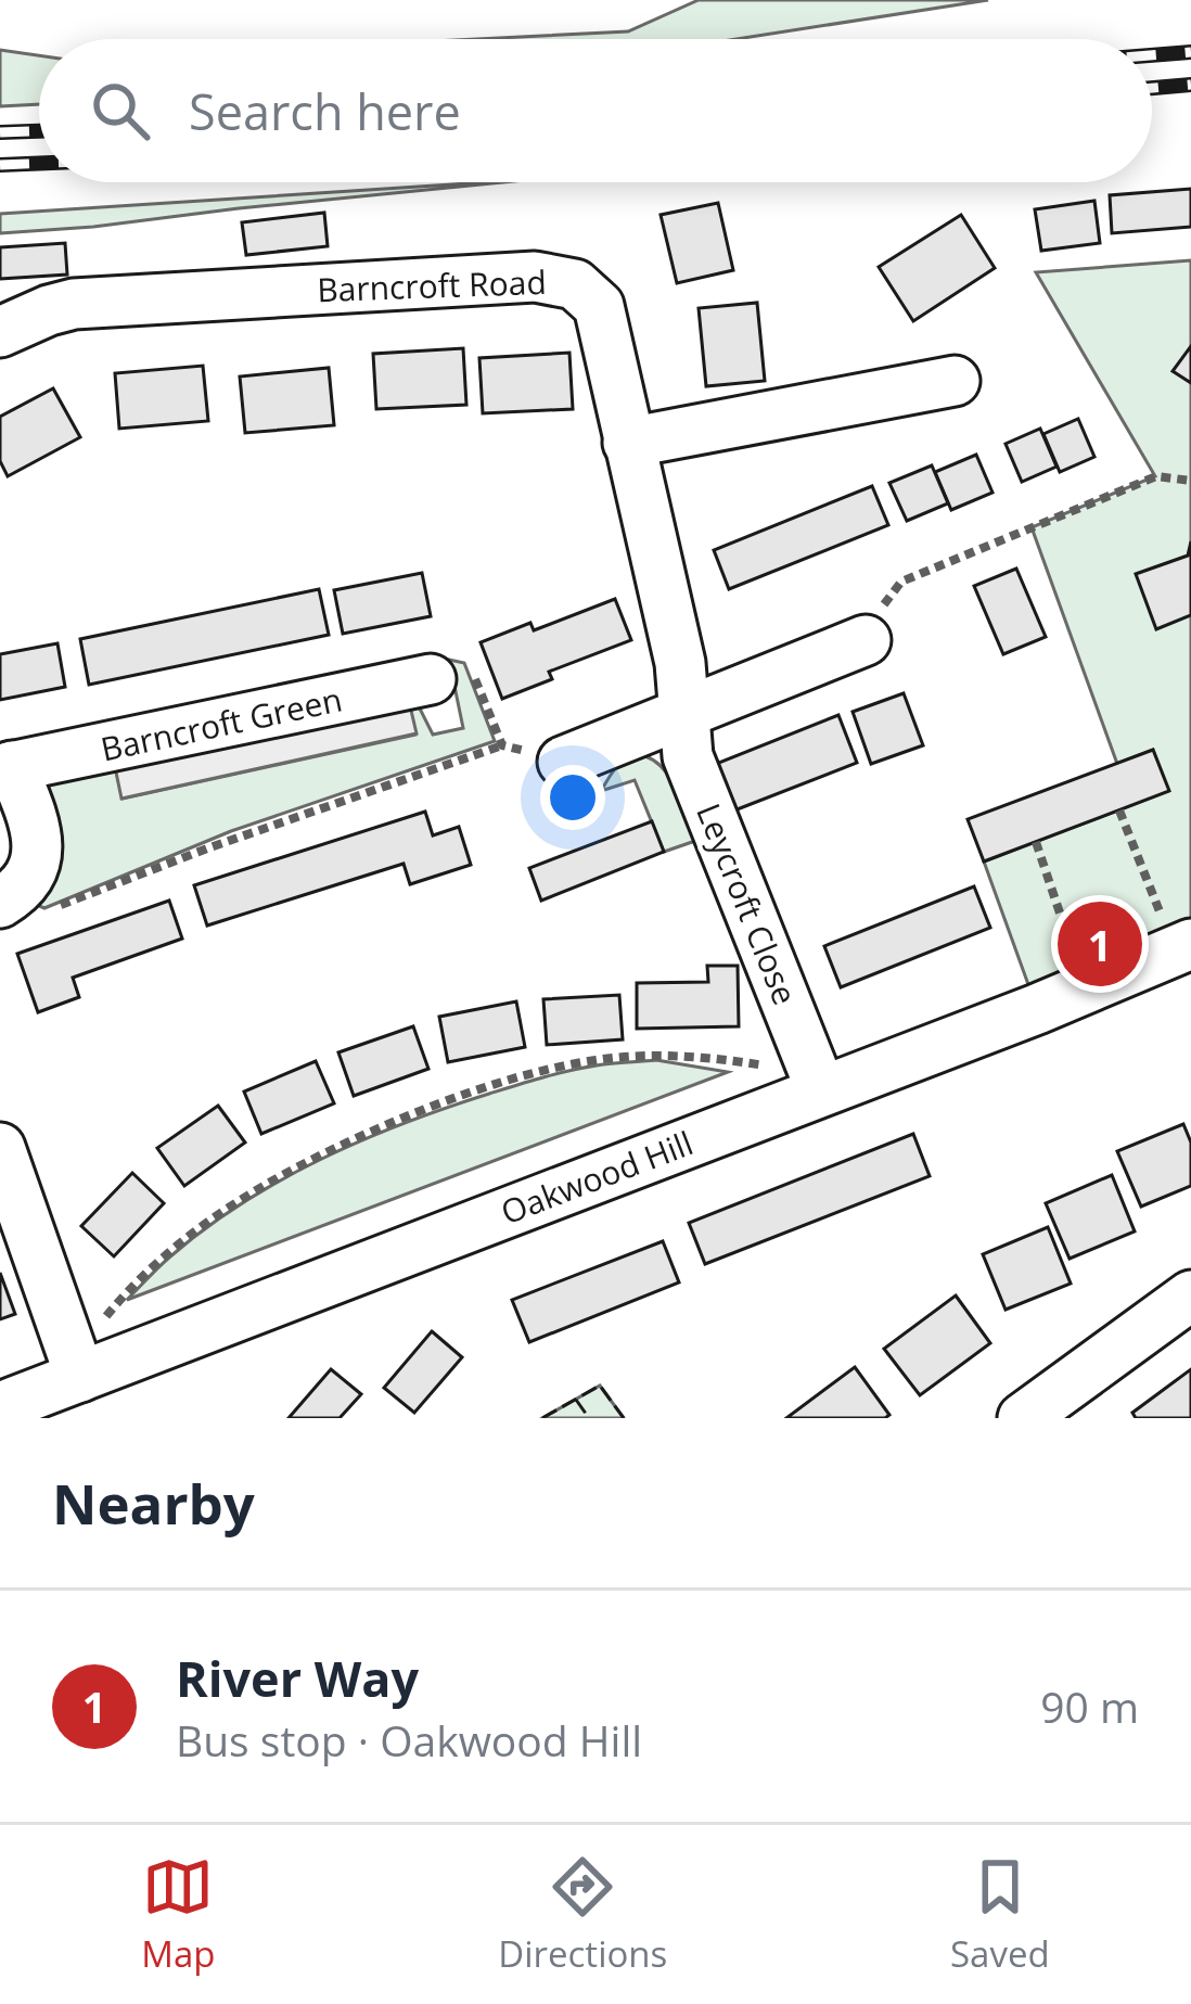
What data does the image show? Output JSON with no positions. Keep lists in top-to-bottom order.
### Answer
{
  "streets": {
    "street": [
      "Barncroft Road",
      "Barncroft Green",
      "Leycroft Close",
      "Oakwood Hill"
    ]
  },
  "crossings": [
    ["Barncroft Road", "Leycroft Close"],
    ["Leycroft Close", "Oakwood Hill"]
  ],
  "page": {
    "search": "Search here",
    "pins": "1",
    "heading": "Nearby",
    "list": [
      {
        "mark": "1",
        "name": "River Way",
        "note": "Bus stop · Oakwood Hill",
        "value": "90 m"
      }
    ],
    "nav": ["Map", "Directions", "Saved"]
  }
}
